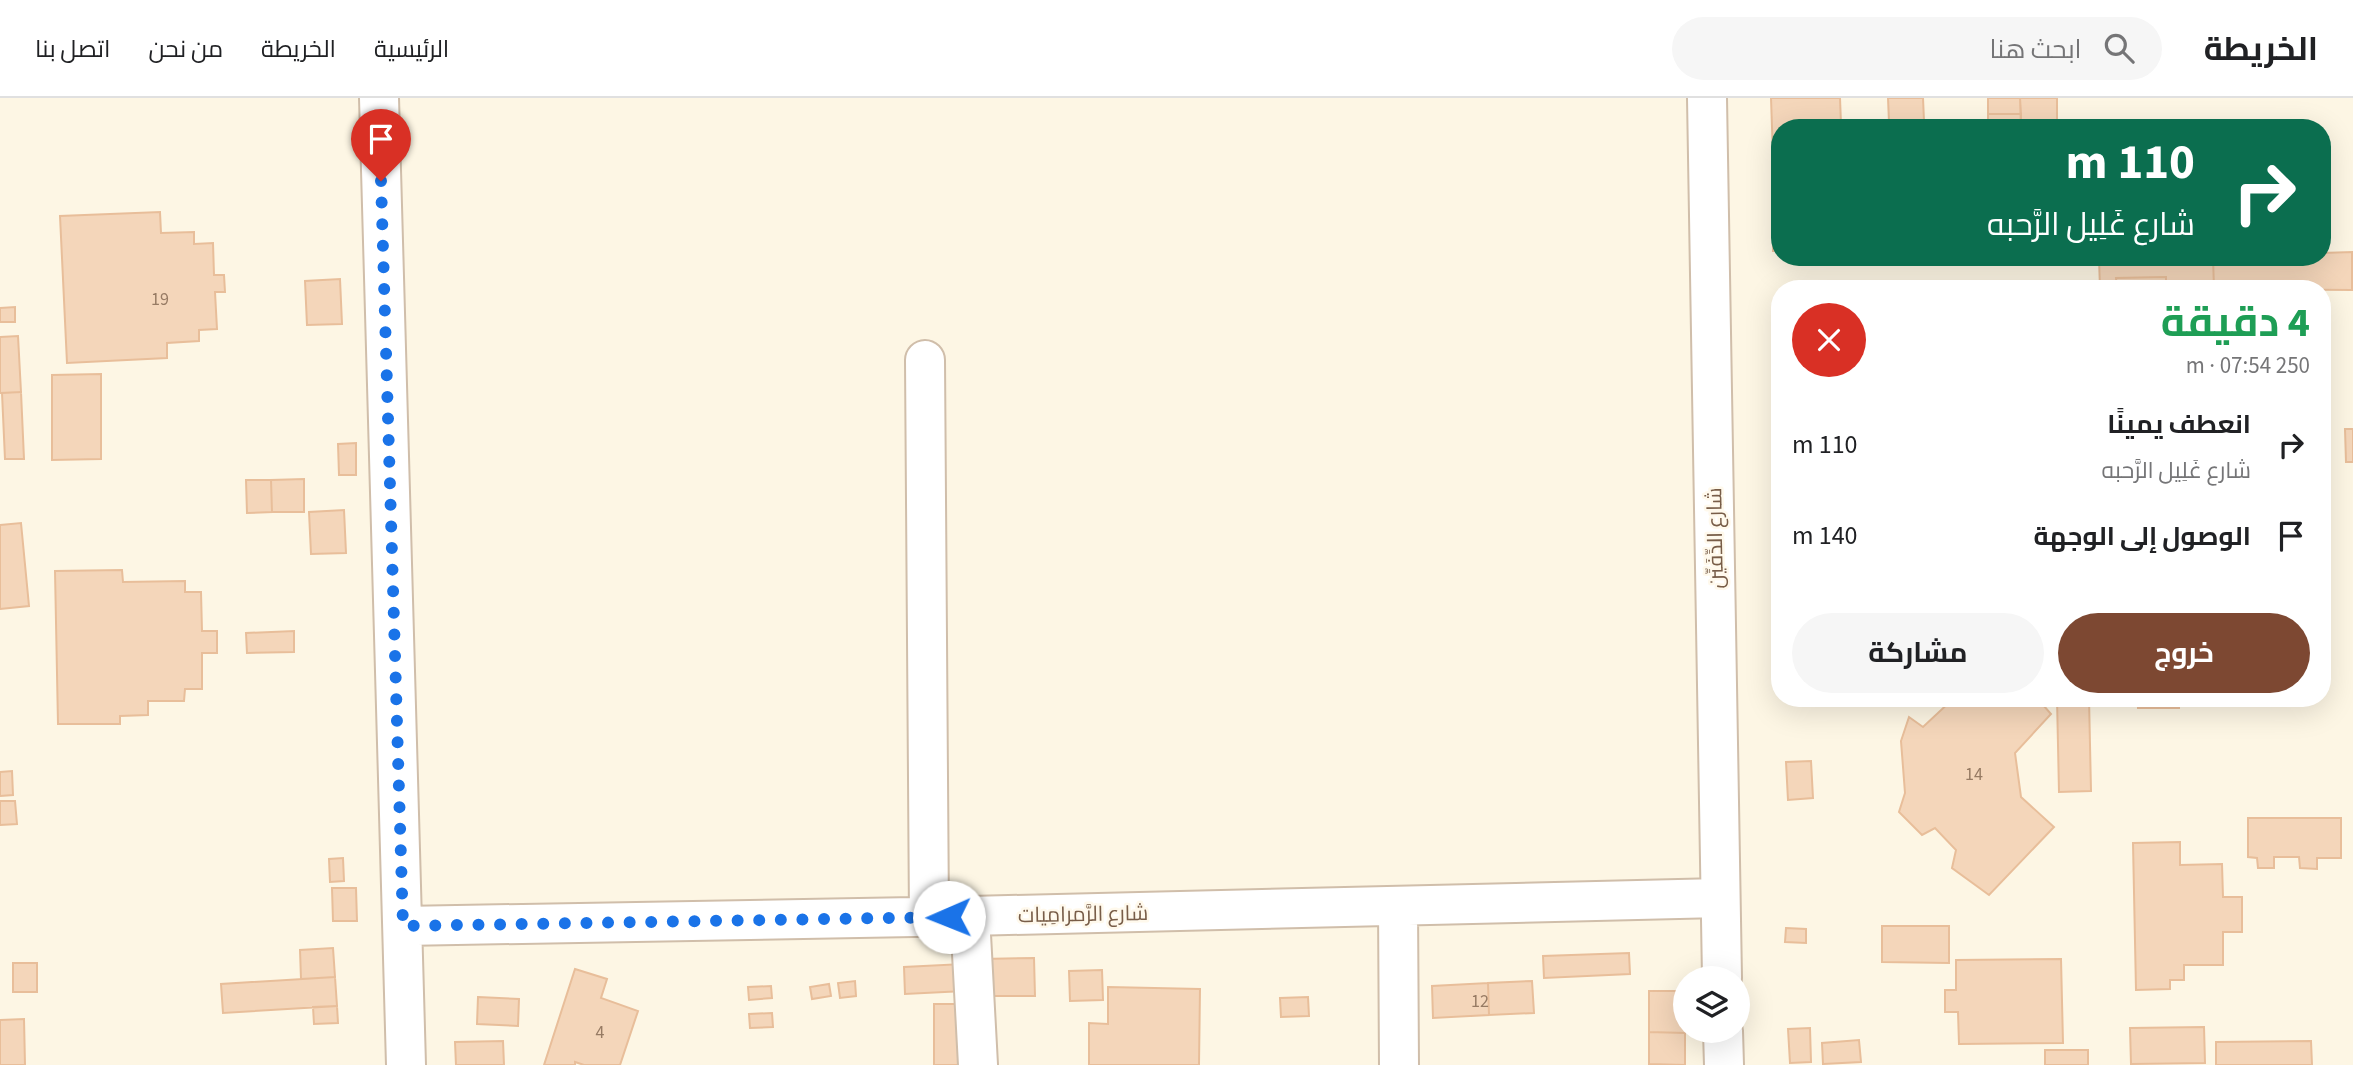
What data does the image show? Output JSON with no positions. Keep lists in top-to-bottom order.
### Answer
{
  "streets": {
    "street": ["شارع الدِّفَيِّن", "شارع الرَّمرامِيات"]
  },
  "crossings": [
    ["شارع الدِّفَيِّن", "شارع الرَّمرامِيات"]
  ],
  "house_numbers": [
    "19",
    "14",
    "12",
    "4"
  ],
  "page": {
    "header": "الخريطة",
    "search": "ابحث هنا",
    "nav": [
      "الرئيسية",
      "الخريطة",
      "من نحن",
      "اتصل بنا"
    ],
    "turn": ["110 m", "شارع غَلِيل الرَّحبه"],
    "heading": ["4 دقيقة", "250 m · 07:54"],
    "list": [
      {
        "name": "انعطف يمينًا",
        "note": "شارع غَلِيل الرَّحبه",
        "value": "110 m"
      },
      {
        "name": "الوصول إلى الوجهة",
        "value": "140 m"
      }
    ],
    "buttons": ["خروج", "مشاركة"]
  }
}
